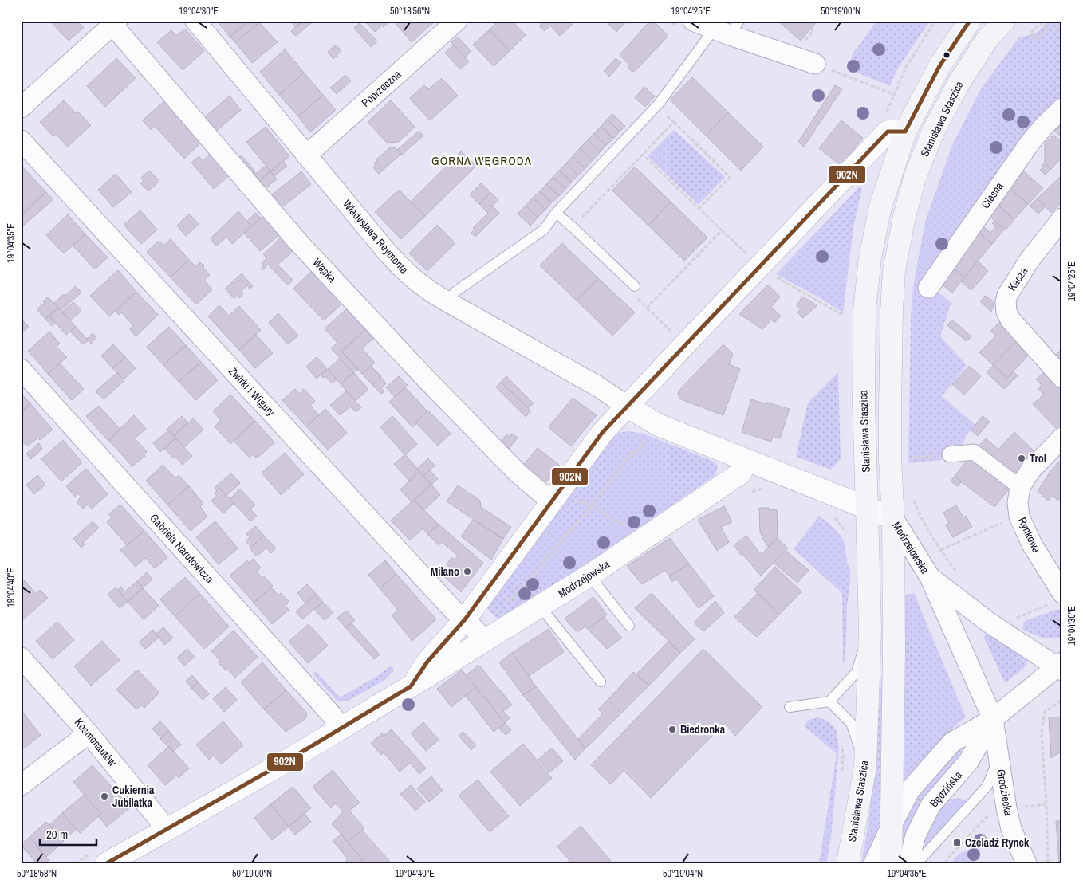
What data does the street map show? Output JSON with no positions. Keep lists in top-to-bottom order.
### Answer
{
  "streets": {
    "main road": ["Stanisława Staszica", "Będzińska"],
    "street": [
      "Poprzeczna",
      "Ciasna",
      "Władysława Reymonta",
      "Wąska",
      "Kacza",
      "Żwirki i Wigury",
      "Rynkowa",
      "Modrzejowska",
      "Gabriela Narutowicza",
      "Kosmonautów",
      "Grodziecka"
    ]
  },
  "crossings": [
    ["Poprzeczna", "Władysława Reymonta"],
    ["Stanisława Staszica", "Modrzejowska"],
    ["Stanisława Staszica", "Będzińska"],
    ["Władysława Reymonta", "Modrzejowska"],
    ["Żwirki i Wigury", "Modrzejowska"],
    ["Modrzejowska", "Gabriela Narutowicza"],
    ["Modrzejowska", "Kosmonautów"],
    ["Modrzejowska", "Będzińska"],
    ["Modrzejowska", "Grodziecka"],
    ["Będzińska", "Grodziecka"]
  ],
  "districts": ["GÓRNA WĘGRODA"],
  "places": {
    "other": [
      "Trol",
      "Milano",
      "Biedronka",
      "Cukiernia Jubilatka"
    ],
    "transit": ["Czeladź Rynek"]
  },
  "lines": ["transit line 902N"],
  "scale_bar": "20 m",
  "coordinates": [
    "19°04'30\"E",
    "50°18'56\"N",
    "19°04'25\"E",
    "50°19'00\"N",
    "19°04'35\"E",
    "19°04'40\"E",
    "50°18'58\"N",
    "50°19'04\"N"
  ]
}
